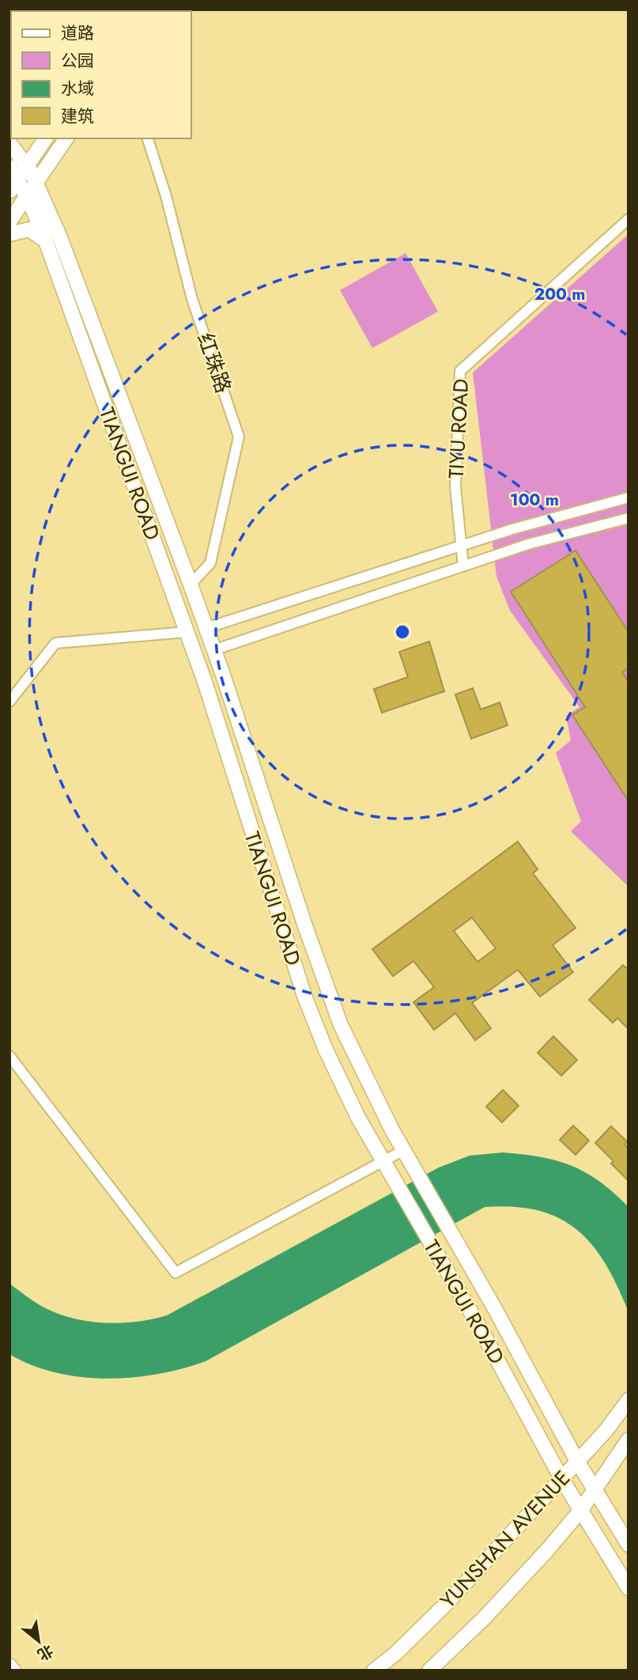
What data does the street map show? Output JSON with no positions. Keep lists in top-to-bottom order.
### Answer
{
  "streets": {
    "main road": ["TIANGUI ROAD", "YUNSHAN AVENUE"],
    "street": ["红珠路", "TIYU ROAD"]
  },
  "crossings": [
    ["红珠路", "TIANGUI ROAD"],
    ["TIANGUI ROAD", "YUNSHAN AVENUE"]
  ],
  "legend": [
    "道路",
    "公园",
    "水域",
    "建筑"
  ],
  "north": "bottom right",
  "rings": ["200 m", "100 m"]
}
